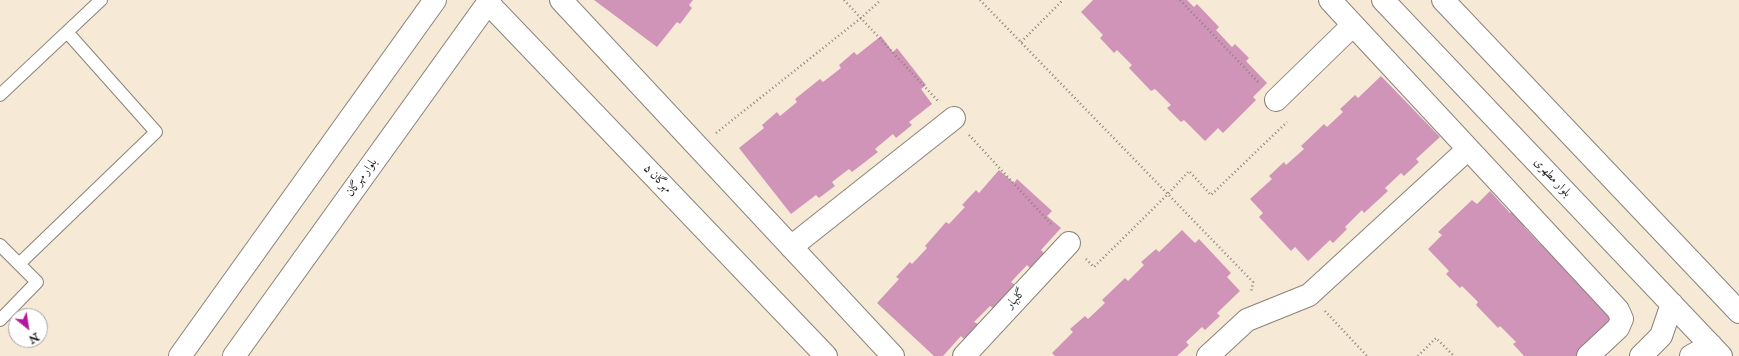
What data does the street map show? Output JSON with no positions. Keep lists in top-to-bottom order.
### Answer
{
  "streets": {
    "street": [
      "بلوار مهرگان",
      "بلوار مطهری",
      "مهرگان ۵",
      "گلبهار"
    ]
  },
  "crossings": [
    ["بلوار مهرگان", "مهرگان ۵"]
  ],
  "north": "bottom right"
}
